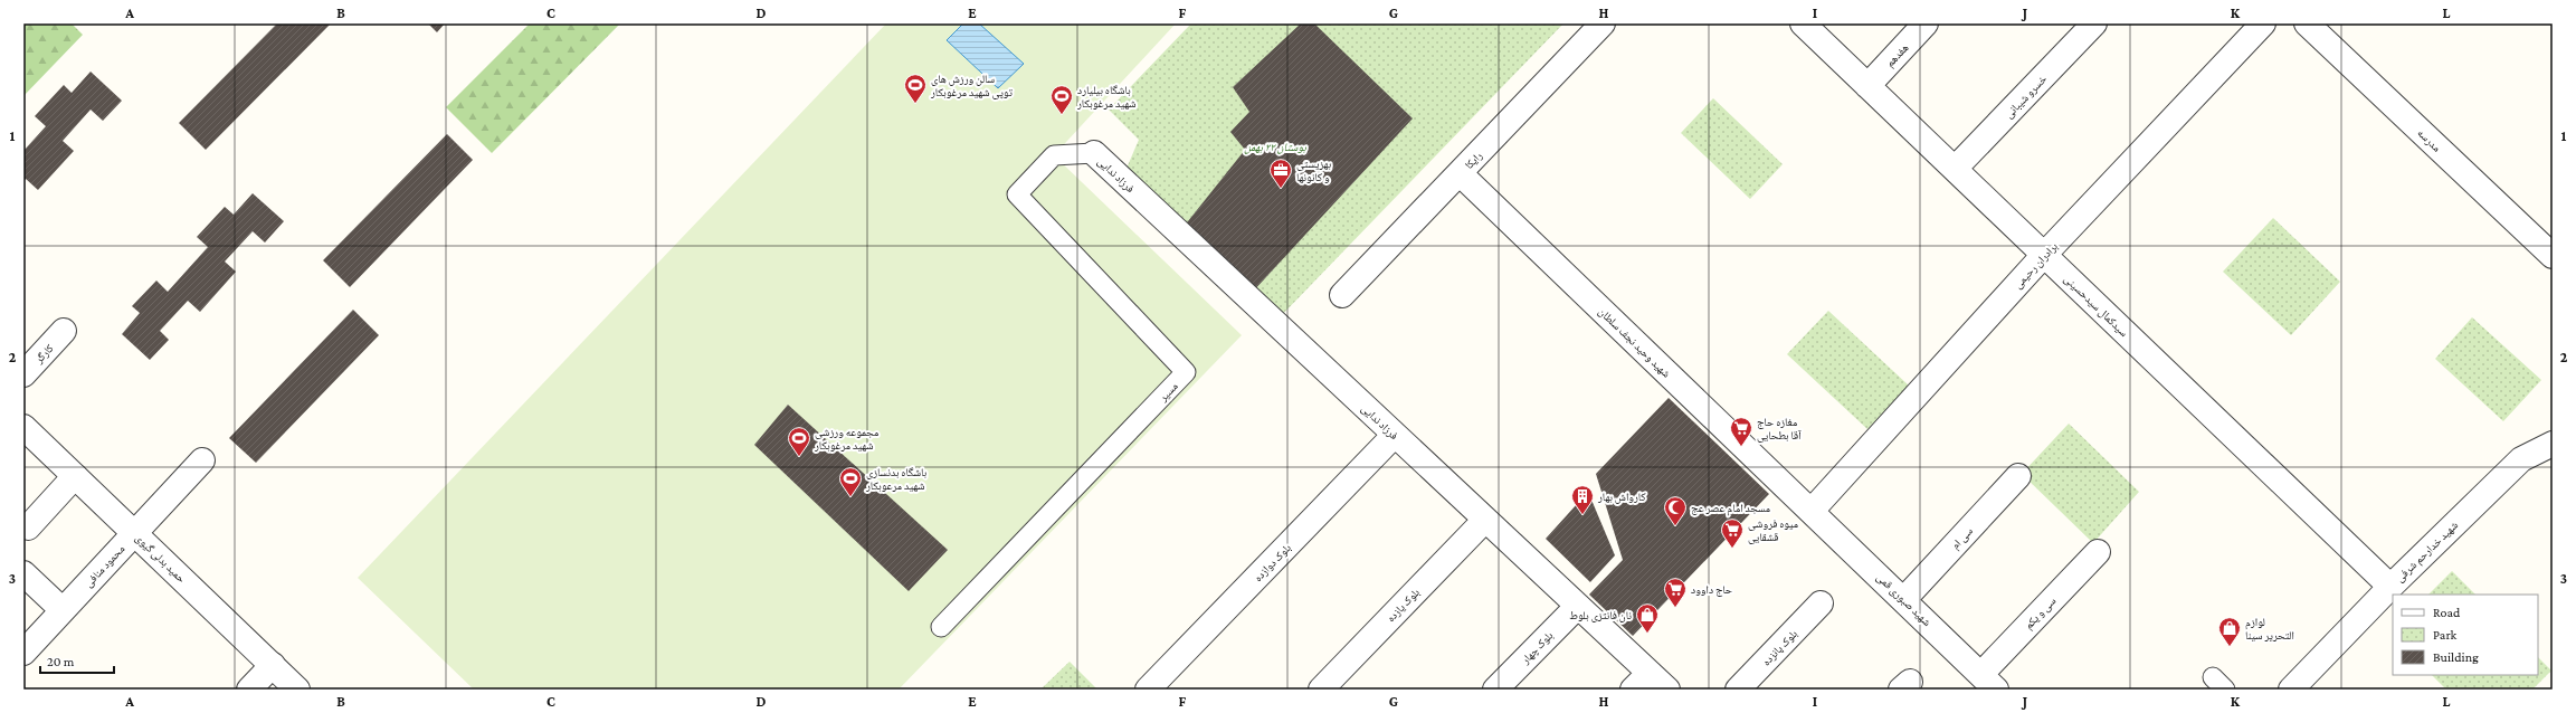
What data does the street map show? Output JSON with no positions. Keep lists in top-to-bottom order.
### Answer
{
  "streets": {
    "street": [
      "هفدهم",
      "خسرو شیبانی",
      "مدرسه",
      "رایکا",
      "فرزاد ندایی",
      "برادران رحیمی",
      "سیدکمال سیدحسینی",
      "شهید وحید نجف سلطان",
      "کارگر",
      "مسیر",
      "سی ام",
      "شهید خدارحم شرفی",
      "حمید بدلی گیوی",
      "بلوک دوازده",
      "محمود منافی",
      "شهید صبوری قمی",
      "بلوک یازده",
      "سی و یکم",
      "بلوک چهار",
      "بلوک پانزده"
    ]
  },
  "crossings": [
    ["هفدهم", "سیدکمال سیدحسینی"],
    ["خسرو شیبانی", "سیدکمال سیدحسینی"],
    ["رایکا", "شهید وحید نجف سلطان"],
    ["فرزاد ندایی", "مسیر"],
    ["فرزاد ندایی", "بلوک دوازده"],
    ["فرزاد ندایی", "بلوک یازده"],
    ["فرزاد ندایی", "بلوک چهار"],
    ["برادران رحیمی", "سیدکمال سیدحسینی"],
    ["برادران رحیمی", "شهید وحید نجف سلطان"],
    ["برادران رحیمی", "شهید صبوری قمی"],
    ["سیدکمال سیدحسینی", "شهید خدارحم شرفی"],
    ["شهید وحید نجف سلطان", "شهید صبوری قمی"],
    ["سی ام", "شهید صبوری قمی"],
    ["حمید بدلی گیوی", "محمود منافی"],
    ["شهید صبوری قمی", "سی و یکم"]
  ],
  "parks": ["بوستان ۲۲ بهمن"],
  "places": {
    "sports": [
      "سالن ورزش های توپی شهید مرغوبکار",
      "باشگاه بیلیارد شهید مرغوبکار",
      "مجموعه ورزشی شهید مرغوبکار",
      "باشگاه بدنسازی شهید مرعوبکار"
    ],
    "office": ["بهزیستی و کانونها"],
    "supermarket": ["مغازه حاج آقا بطحایی", "میوه فروشی قشقایی", "حاج داوود"],
    "building": ["کارواش بهار"],
    "mosque": ["مسجد امام عصر عج"],
    "shop": ["نان فانتزی بلوط", "لوازم التحریر سینا"]
  },
  "legend": ["Road", "Park", "Building"],
  "scale_bar": "20 m",
  "grid": {
    "columns": [
      "A",
      "B",
      "C",
      "D",
      "E",
      "F",
      "G",
      "H",
      "I",
      "J",
      "K",
      "L"
    ],
    "rows": ["1", "2", "3"]
  }
}
